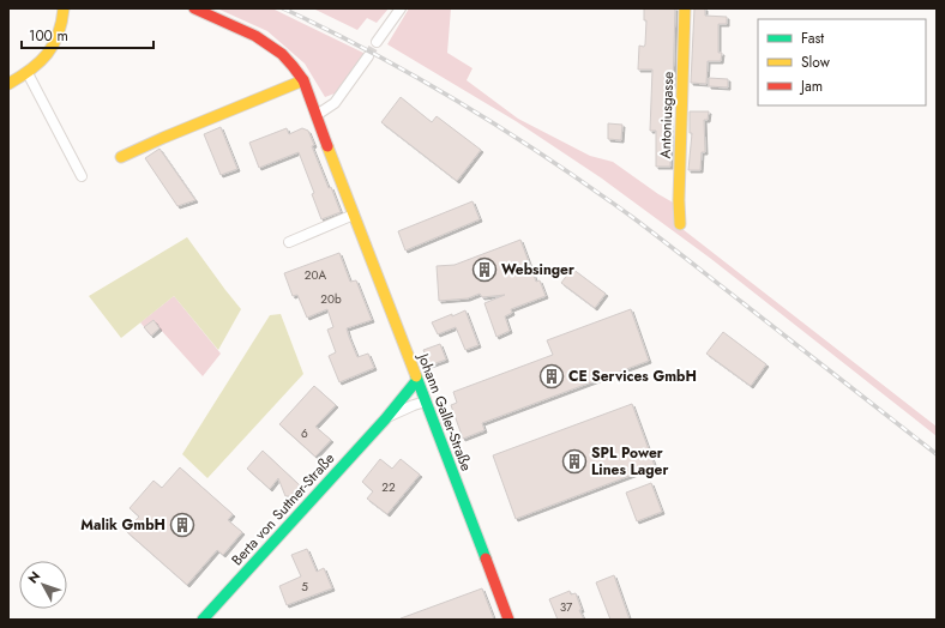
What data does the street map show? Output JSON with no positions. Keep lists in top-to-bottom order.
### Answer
{
  "streets": {
    "street": ["Antoniusgasse", "Johann Galler-Straße", "Berta von Suttner-Straße"]
  },
  "crossings": [
    ["Johann Galler-Straße", "Berta von Suttner-Straße"]
  ],
  "places": {
    "building": [
      "Websinger",
      "CE Services GmbH",
      "SPL Power Lines Lager",
      "Malik GmbH"
    ]
  },
  "house_numbers": [
    "20A",
    "20b",
    "6",
    "22",
    "5",
    "37"
  ],
  "legend": ["Fast", "Slow", "Jam"],
  "scale_bar": "100 m",
  "north": "top left"
}
